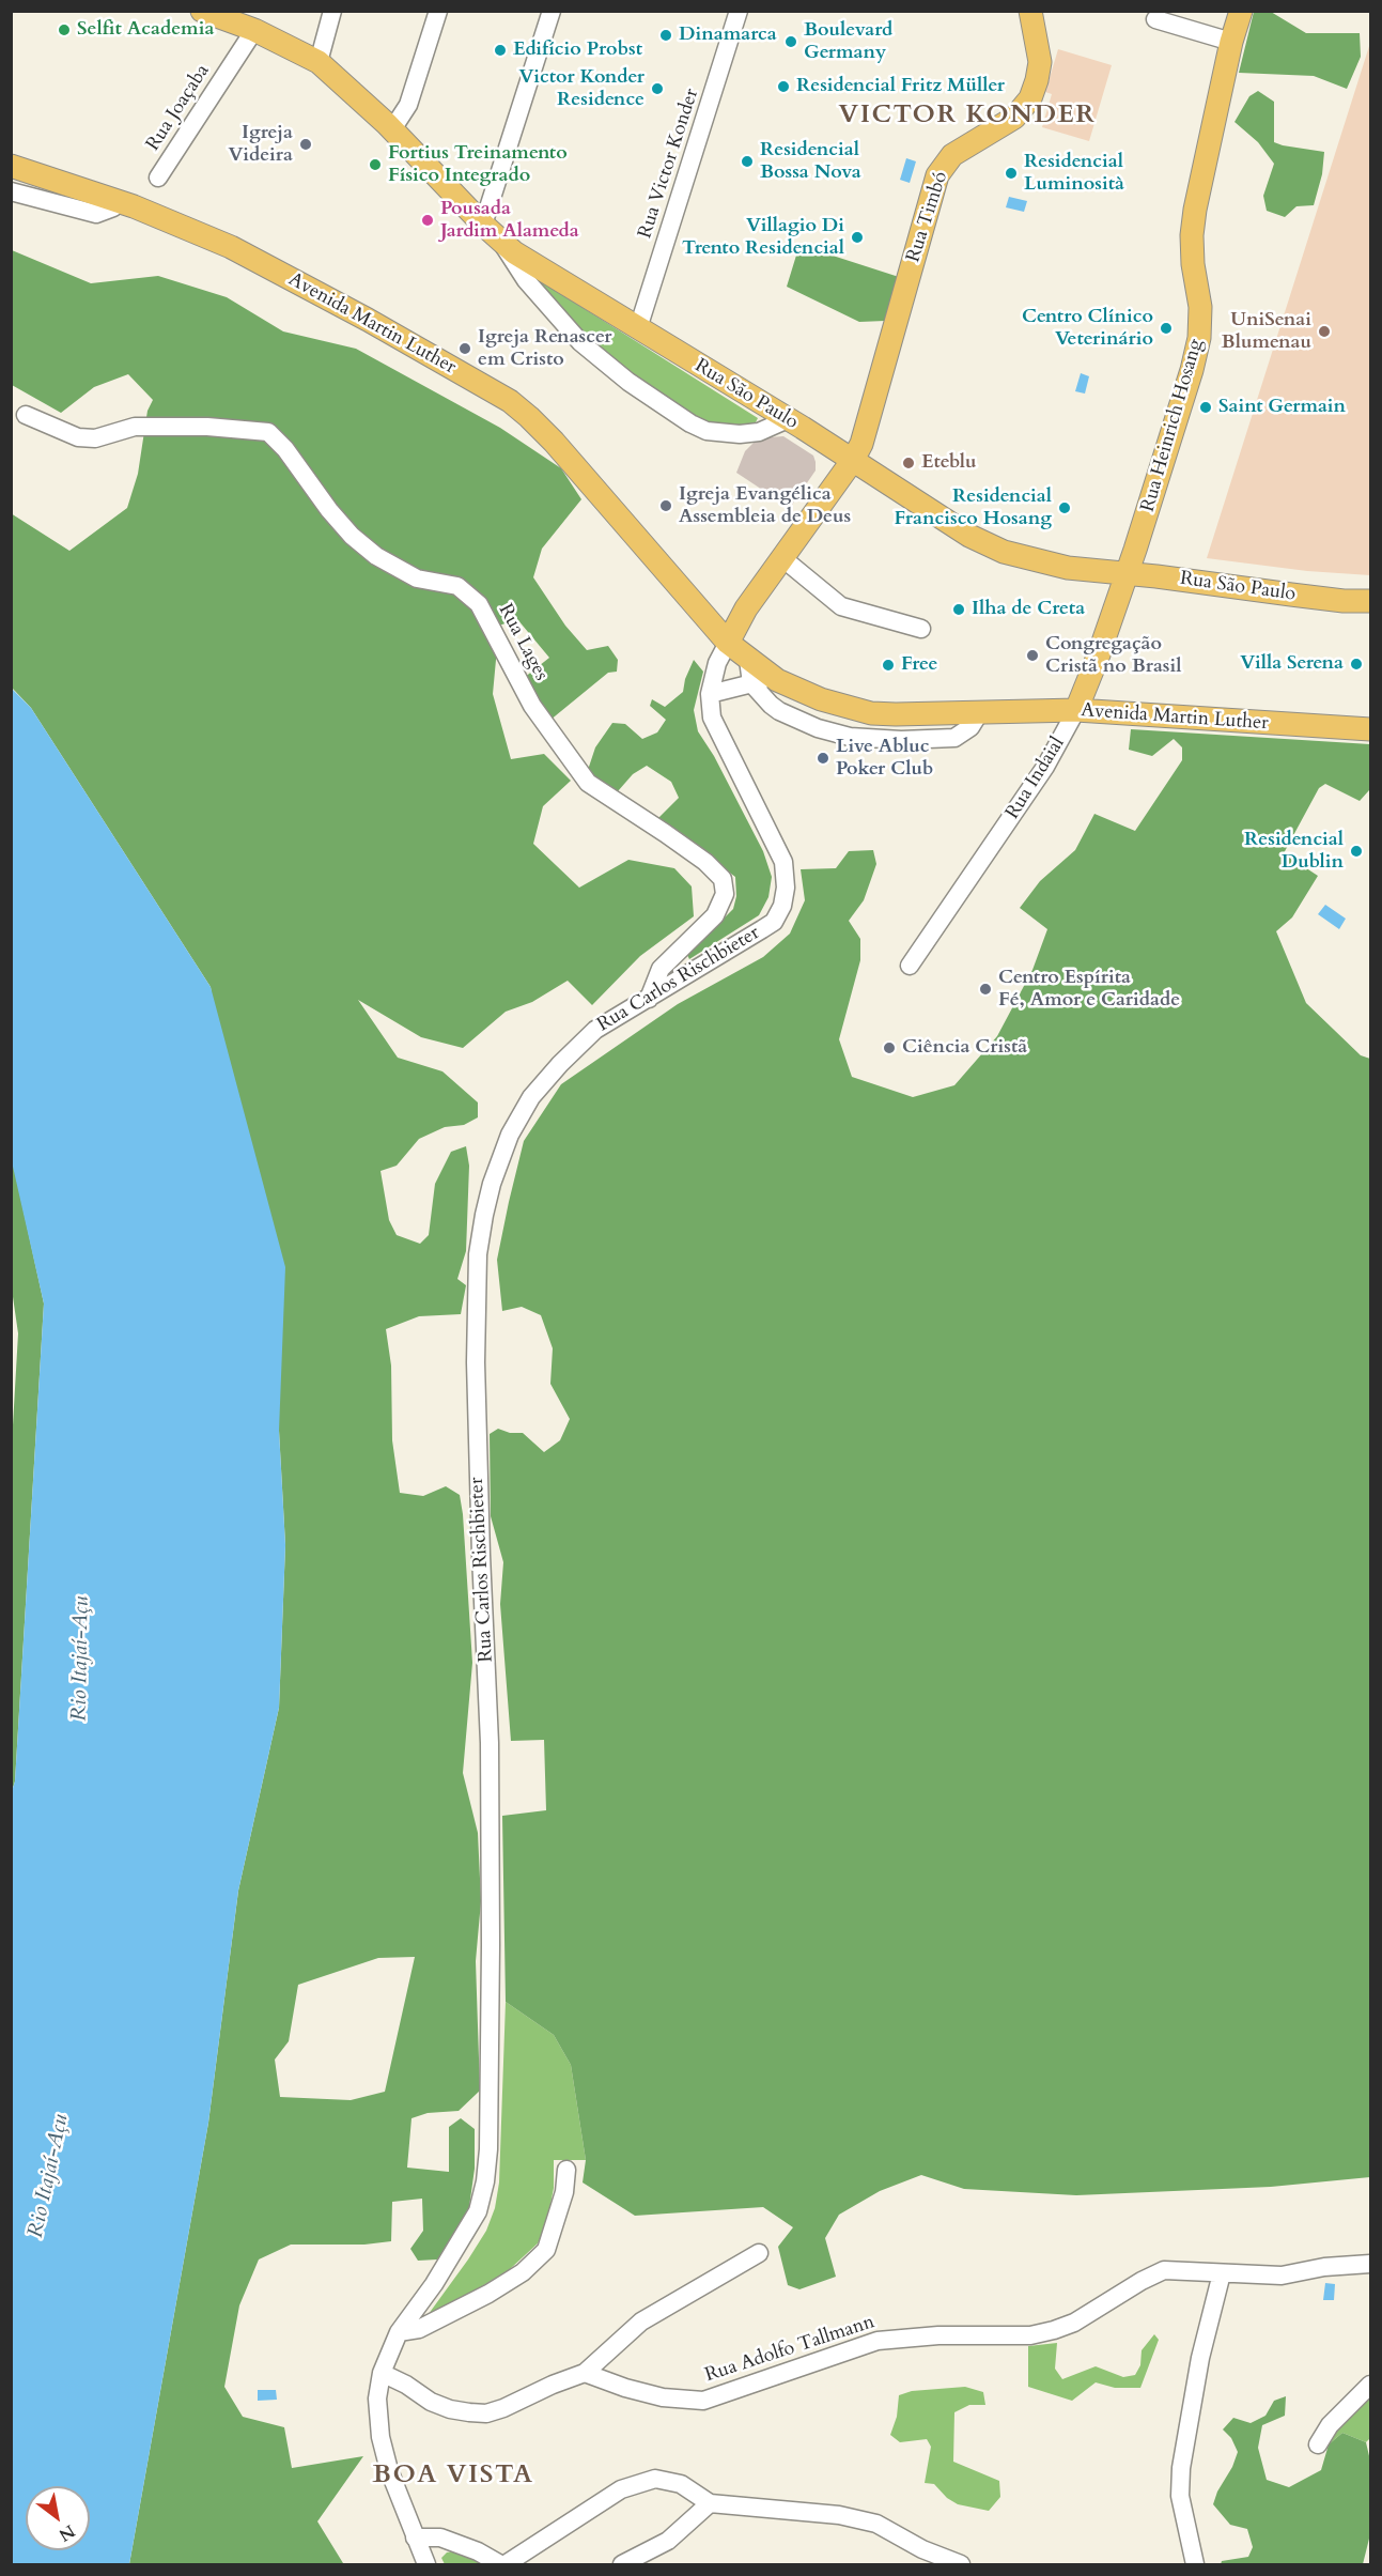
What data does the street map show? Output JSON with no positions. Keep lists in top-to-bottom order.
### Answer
{
  "streets": {
    "main road": [
      "Rua Timbó",
      "Avenida Martin Luther",
      "Rua São Paulo",
      "Rua Heinrich Hosang",
      "Rua Indaial",
      "Rua Carlos Rischbieter"
    ],
    "street": [
      "Rua Joaçaba",
      "Rua Victor Konder",
      "Rua Lages",
      "Rua Adolfo Tallmann"
    ]
  },
  "crossings": [
    ["Rua Joaçaba", "Rua São Paulo"],
    ["Rua Victor Konder", "Rua São Paulo"],
    ["Rua Timbó", "Rua São Paulo"],
    ["Rua Timbó", "Rua Carlos Rischbieter"],
    ["Avenida Martin Luther", "Rua Indaial"],
    ["Avenida Martin Luther", "Rua Carlos Rischbieter"],
    ["Rua São Paulo", "Rua Heinrich Hosang"],
    ["Rua São Paulo", "Rua Indaial"],
    ["Rua São Paulo", "Rua Carlos Rischbieter"],
    ["Rua Heinrich Hosang", "Rua Indaial"],
    ["Rua Lages", "Rua Carlos Rischbieter"]
  ],
  "districts": ["VICTOR KONDER", "BOA VISTA"],
  "water": ["Rio Itajaí-Açu"],
  "places": [
    "Selfit Academia",
    "Dinamarca",
    "Boulevard Germany",
    "Edifício Probst",
    "Residencial Fritz Müller",
    "Victor Konder Residence",
    "Igreja Videira",
    "Residencial Bossa Nova",
    "Fortius Treinamento Físico Integrado",
    "Residencial Luminosità",
    "Pousada Jardim Alameda",
    "Villagio Di Trento Residencial",
    "Centro Clínico Veterinário",
    "UniSenai Blumenau",
    "Igreja Renascer em Cristo",
    "Saint Germain",
    "Eteblu",
    "Igreja Evangélica Assembleia de Deus",
    "Residencial Francisco Hosang",
    "Ilha de Creta",
    "Congregação Cristã no Brasil",
    "Villa Serena",
    "Free",
    "Live Abluc Poker Club",
    "Residencial Dublin",
    "Centro Espírita Fé, Amor e Caridade",
    "Ciência Cristã"
  ],
  "north": "bottom right"
}
